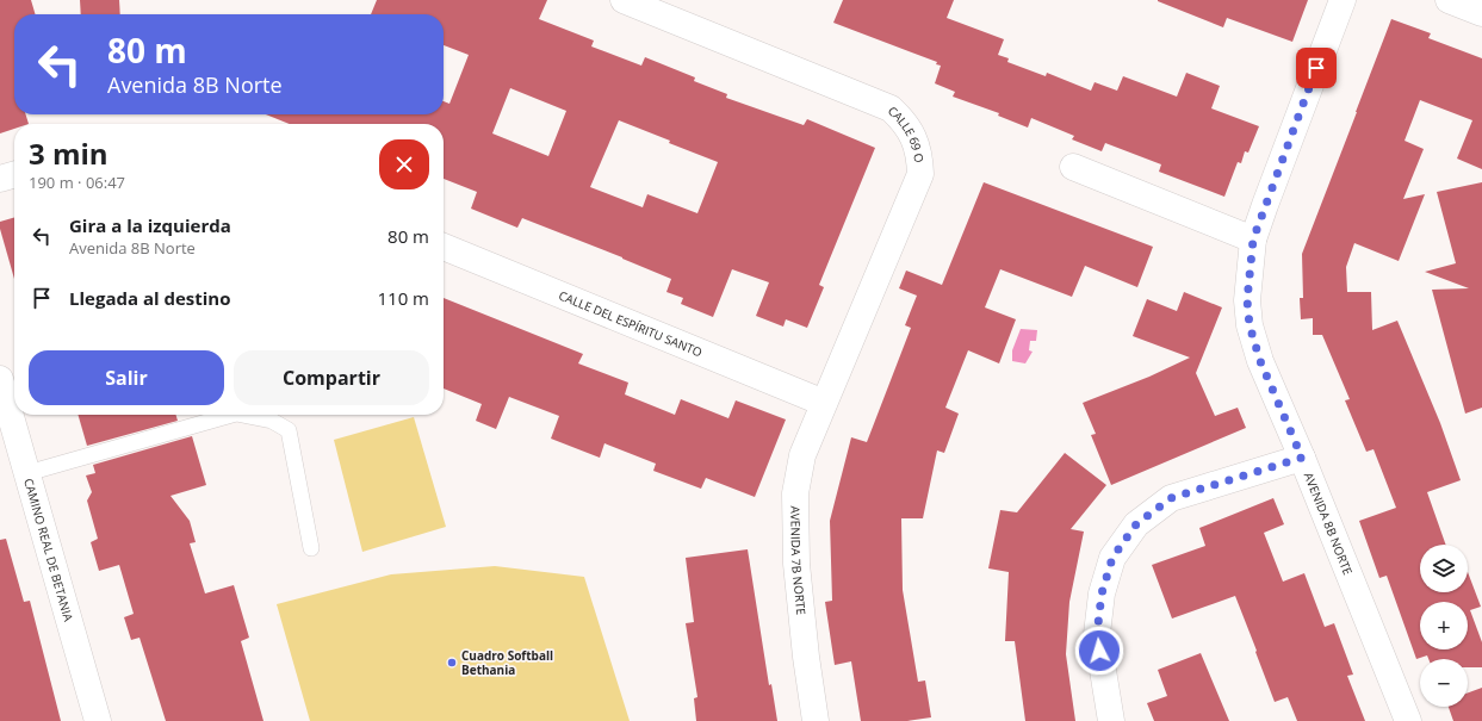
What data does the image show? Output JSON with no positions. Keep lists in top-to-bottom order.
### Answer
{
  "streets": {
    "street": [
      "CALLE 69 O",
      "CALLE DEL ESPÍRITU SANTO",
      "AVENIDA 8B NORTE",
      "CAMINO REAL DE BETANIA",
      "AVENIDA 7B NORTE"
    ]
  },
  "crossings": [
    ["CALLE 69 O", "CALLE DEL ESPÍRITU SANTO"],
    ["CALLE 69 O", "AVENIDA 7B NORTE"],
    ["CALLE DEL ESPÍRITU SANTO", "AVENIDA 7B NORTE"]
  ],
  "places": ["Cuadro Softball Bethania"],
  "page": {
    "turn": ["80 m", "Avenida 8B Norte"],
    "heading": ["3 min", "190 m · 06:47"],
    "list": [
      {
        "name": "Gira a la izquierda",
        "note": "Avenida 8B Norte",
        "value": "80 m"
      },
      {
        "name": "Llegada al destino",
        "value": "110 m"
      }
    ],
    "buttons": ["Salir", "Compartir"],
    "map_buttons": ["+", "−"]
  }
}
